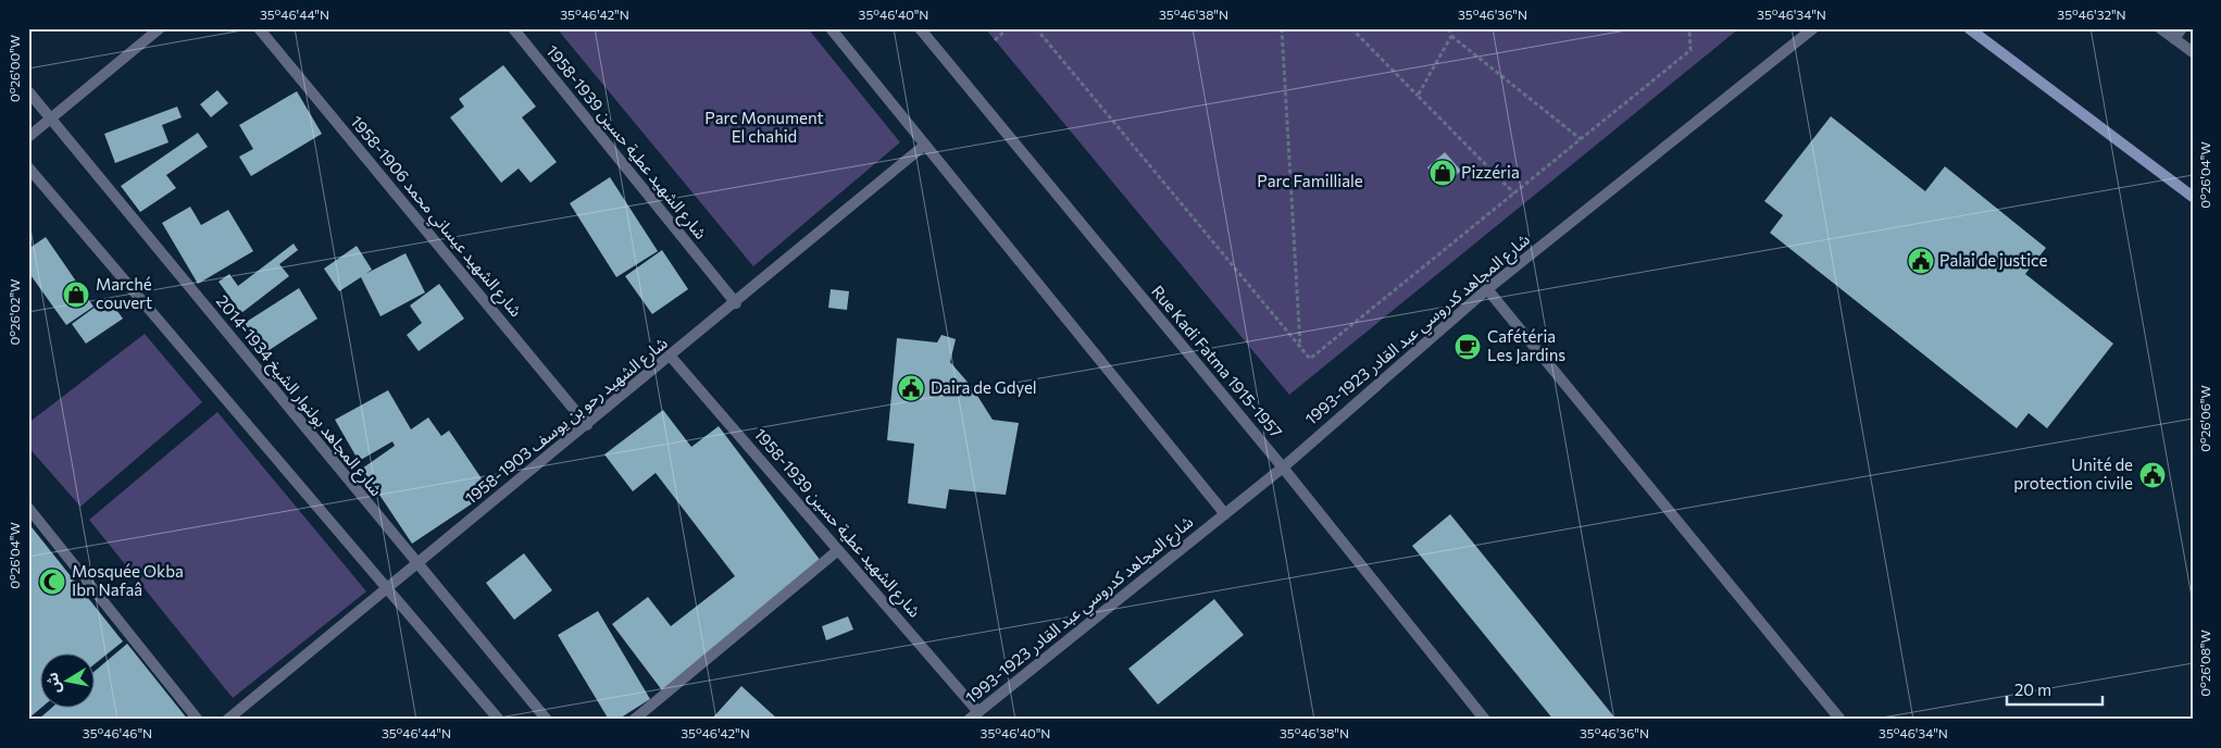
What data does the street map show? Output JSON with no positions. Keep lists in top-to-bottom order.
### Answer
{
  "streets": {
    "street": [
      "شارع الشهيد عطية حسين 1939-1958",
      "شارع الشهيد عيساني محمد 1906-1958",
      "شارع المجاهد كدروسي عبد القادر 1923-1993",
      "Rue Kadi Fatma 1915-1957",
      "شارع المجاهد بولنوار الشيخ 1934-2014",
      "شارع الشهيد رحو بن يوسف 1903-1958"
    ]
  },
  "crossings": [
    ["شارع الشهيد عطية حسين 1939-1958", "شارع المجاهد كدروسي عبد القادر 1923-1993"],
    ["شارع الشهيد عطية حسين 1939-1958", "شارع الشهيد رحو بن يوسف 1903-1958"],
    ["شارع الشهيد عيساني محمد 1906-1958", "شارع الشهيد رحو بن يوسف 1903-1958"],
    ["شارع المجاهد كدروسي عبد القادر 1923-1993", "Rue Kadi Fatma 1915-1957"],
    ["شارع المجاهد بولنوار الشيخ 1934-2014", "شارع الشهيد رحو بن يوسف 1903-1958"]
  ],
  "parks": ["Parc Monument El chahid", "Parc Familliale"],
  "places": {
    "shop": ["Pizzéria", "Marché couvert"],
    "public building": ["Palai de justice", "Daira de Gdyel", "Unité de protection civile"],
    "cafe": ["Cafétéria Les Jardins"],
    "mosque": ["Mosquée Okba Ibn Nafaâ"]
  },
  "scale_bar": "20 m",
  "north": "left",
  "coordinates": [
    "35°46'44\"N",
    "35°46'42\"N",
    "35°46'40\"N",
    "35°46'38\"N",
    "35°46'36\"N",
    "35°46'34\"N",
    "35°46'32\"N",
    "0°26'00\"W",
    "0°26'04\"W",
    "0°26'02\"W",
    "0°26'06\"W",
    "0°26'08\"W",
    "35°46'46\"N"
  ]
}
